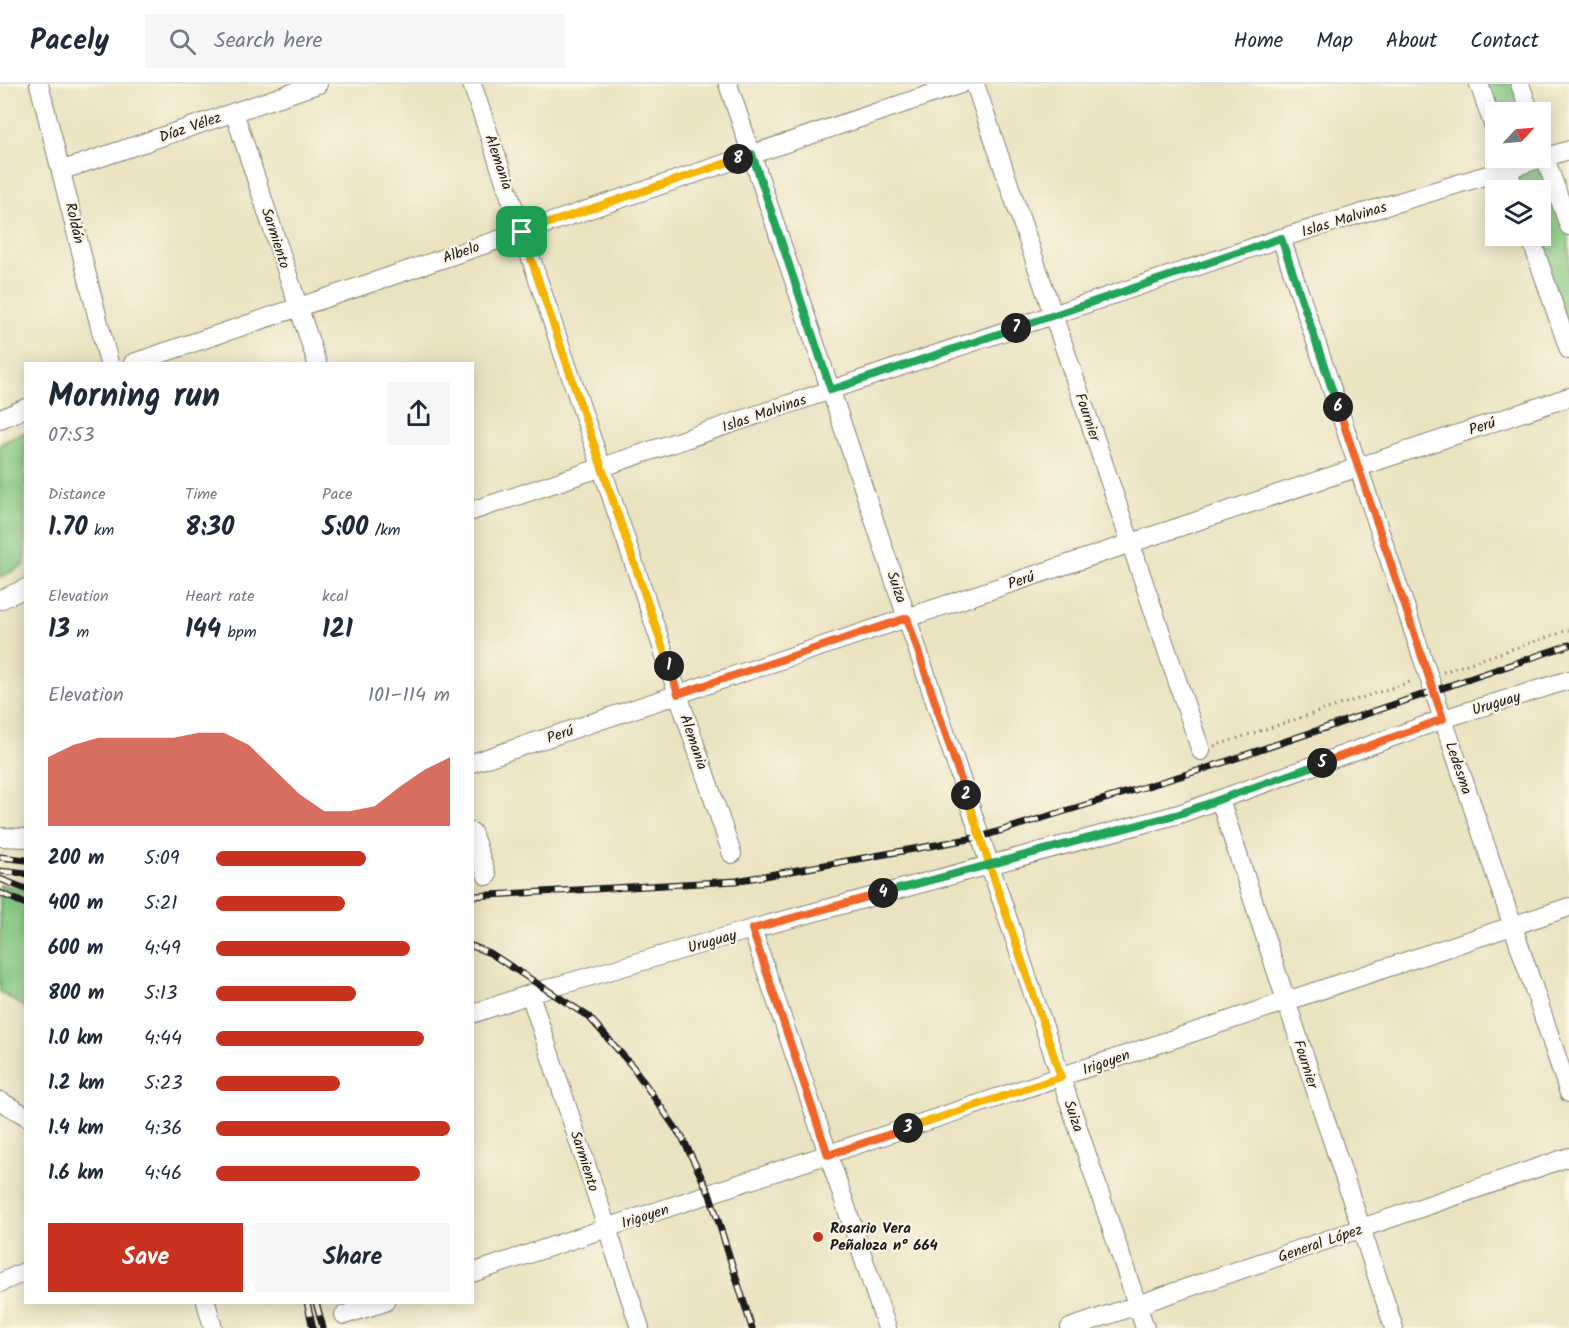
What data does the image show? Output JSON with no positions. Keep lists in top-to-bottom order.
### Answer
{
  "streets": {
    "street": [
      "Díaz Vélez",
      "Alemania",
      "Islas Malvinas",
      "Roldán",
      "Sarmiento",
      "Albelo",
      "Fournier",
      "Perú",
      "Suiza",
      "Uruguay",
      "Ledesma",
      "Irigoyen",
      "General López"
    ]
  },
  "crossings": [
    ["Díaz Vélez", "Roldán"],
    ["Díaz Vélez", "Sarmiento"],
    ["Alemania", "Islas Malvinas"],
    ["Alemania", "Albelo"],
    ["Alemania", "Perú"],
    ["Islas Malvinas", "Fournier"],
    ["Islas Malvinas", "Suiza"],
    ["Islas Malvinas", "Ledesma"],
    ["Sarmiento", "Albelo"],
    ["Sarmiento", "Uruguay"],
    ["Sarmiento", "Irigoyen"],
    ["Albelo", "Suiza"],
    ["Fournier", "Perú"],
    ["Fournier", "Uruguay"],
    ["Fournier", "Irigoyen"],
    ["Fournier", "General López"],
    ["Perú", "Suiza"],
    ["Perú", "Ledesma"],
    ["Suiza", "Uruguay"],
    ["Suiza", "Irigoyen"],
    ["Suiza", "General López"],
    ["Uruguay", "Ledesma"],
    ["Ledesma", "Irigoyen"]
  ],
  "places": ["Rosario Vera Peñaloza n° 664"],
  "north": "top right",
  "page": {
    "header": "Pacely",
    "search": "Search here",
    "nav": [
      "Home",
      "Map",
      "About",
      "Contact"
    ],
    "pins": [
      "8",
      "7",
      "6",
      "1",
      "5",
      "2",
      "4",
      "3"
    ],
    "heading": ["Morning run", "07:53"],
    "stats": [
      ["Distance", "1.70 km"],
      ["Time", "8:30"],
      ["Pace", "5:00 /km"],
      ["Elevation", "13 m"],
      ["Heart rate", "144 bpm"],
      ["kcal", "121"]
    ],
    "chart": ["Elevation", "101–114 m"],
    "list": [
      {
        "name": "200 m",
        "note": "5:09"
      },
      {
        "name": "400 m",
        "note": "5:21"
      },
      {
        "name": "600 m",
        "note": "4:49"
      },
      {
        "name": "800 m",
        "note": "5:13"
      },
      {
        "name": "1.0 km",
        "note": "4:44"
      },
      {
        "name": "1.2 km",
        "note": "5:23"
      },
      {
        "name": "1.4 km",
        "note": "4:36"
      },
      {
        "name": "1.6 km",
        "note": "4:46"
      }
    ],
    "buttons": ["Save", "Share"]
  }
}
